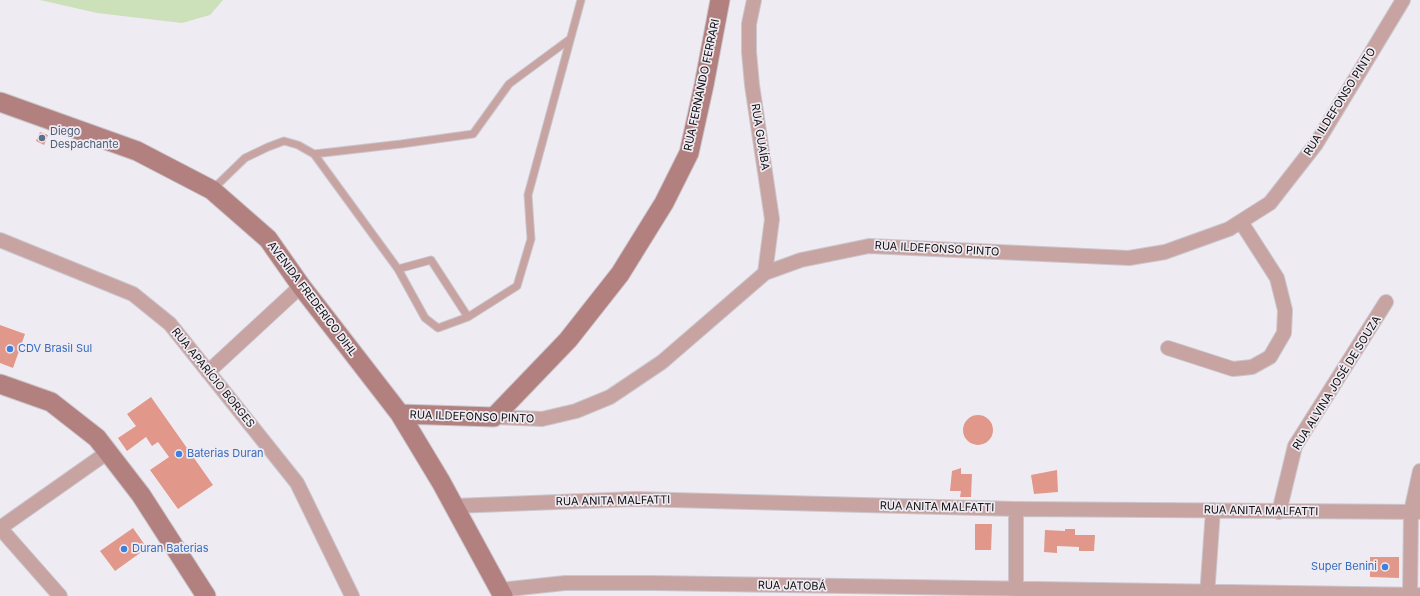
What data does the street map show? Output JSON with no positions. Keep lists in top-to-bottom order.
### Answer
{
  "streets": {
    "main road": ["RUA FERNANDO FERRARI", "RUA ILDEFONSO PINTO", "AVENIDA FREDERICO DIHL"],
    "street": [
      "RUA GUAÍBA",
      "RUA APARÍCIO BORGES",
      "RUA ALVINA JOSÉ DE SOUZA",
      "RUA ANITA MALFATTI",
      "RUA JATOBÁ"
    ]
  },
  "crossings": [
    ["RUA FERNANDO FERRARI", "RUA ILDEFONSO PINTO"],
    ["RUA ILDEFONSO PINTO", "RUA GUAÍBA"],
    ["RUA ILDEFONSO PINTO", "AVENIDA FREDERICO DIHL"],
    ["AVENIDA FREDERICO DIHL", "RUA ANITA MALFATTI"],
    ["AVENIDA FREDERICO DIHL", "RUA JATOBÁ"],
    ["RUA ALVINA JOSÉ DE SOUZA", "RUA ANITA MALFATTI"]
  ],
  "places": [
    "Diego Despachante",
    "CDV Brasil Sul",
    "Baterias Duran",
    "Duran Baterias",
    "Super Benini"
  ]
}
